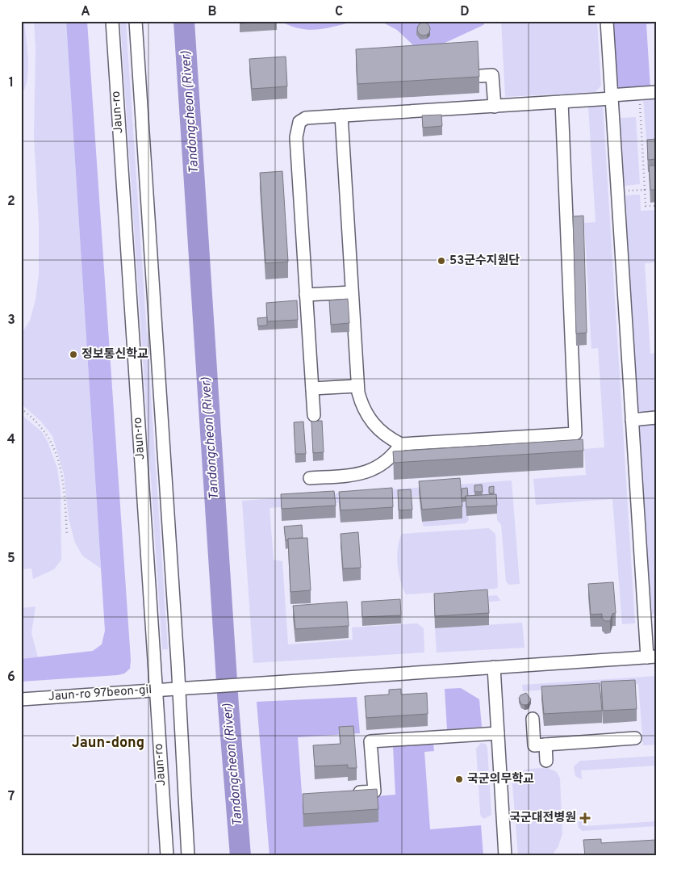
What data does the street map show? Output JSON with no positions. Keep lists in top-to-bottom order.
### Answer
{
  "streets": {
    "street": ["Jaun-ro", "Jaun-ro 97beon-gil"]
  },
  "crossings": [
    ["Jaun-ro", "Jaun-ro 97beon-gil"]
  ],
  "districts": ["Jaun-dong"],
  "water": ["Tandongcheon (River)"],
  "places": {
    "other": ["53군수지원단", "정보통신학교", "국군의무학교"],
    "health": ["국군대전병원"]
  },
  "grid": {
    "columns": [
      "A",
      "B",
      "C",
      "D",
      "E"
    ],
    "rows": [
      "1",
      "2",
      "3",
      "4",
      "5",
      "6",
      "7"
    ]
  }
}
